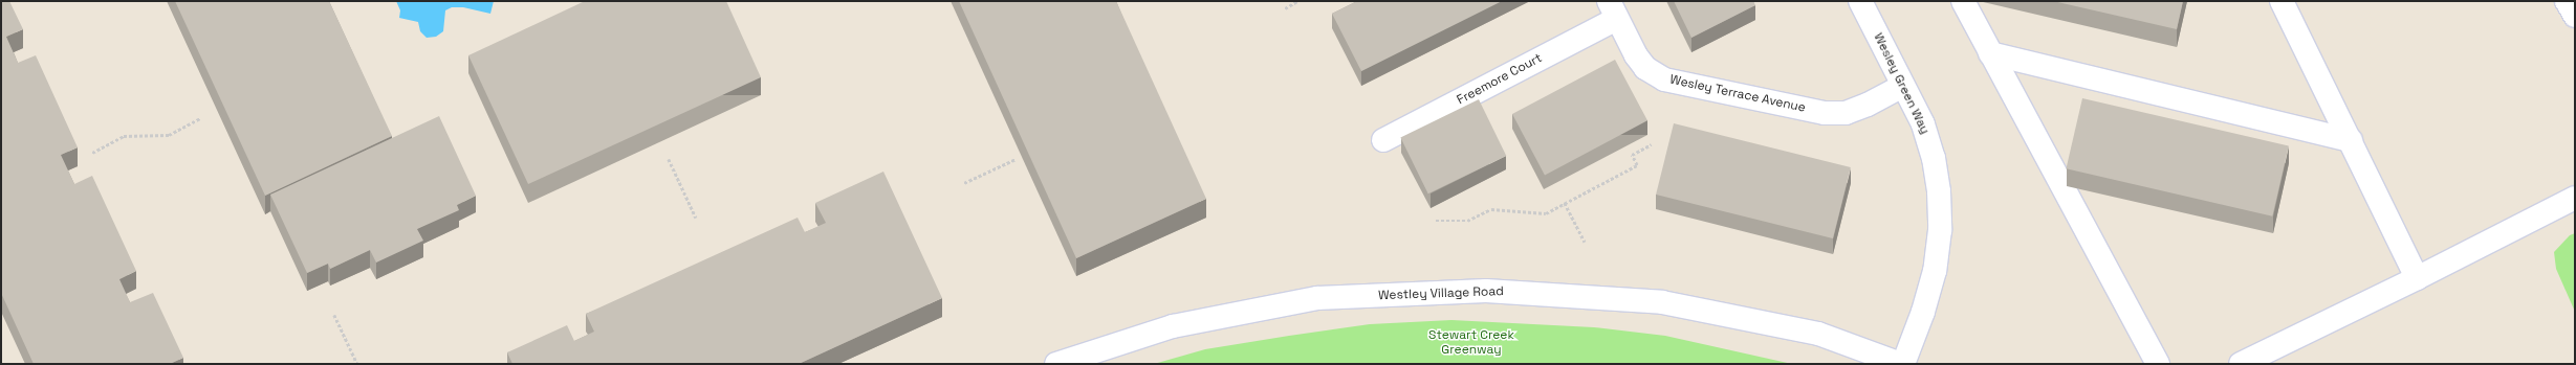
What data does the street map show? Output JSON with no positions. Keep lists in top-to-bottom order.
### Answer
{
  "streets": {
    "street": [
      "Freemore Court",
      "Wesley Green Way",
      "Wesley Terrace Avenue",
      "Westley Village Road"
    ]
  },
  "crossings": [
    ["Freemore Court", "Wesley Terrace Avenue"],
    ["Wesley Green Way", "Wesley Terrace Avenue"],
    ["Wesley Green Way", "Westley Village Road"]
  ],
  "parks": ["Stewart Creek Greenway"]
}
